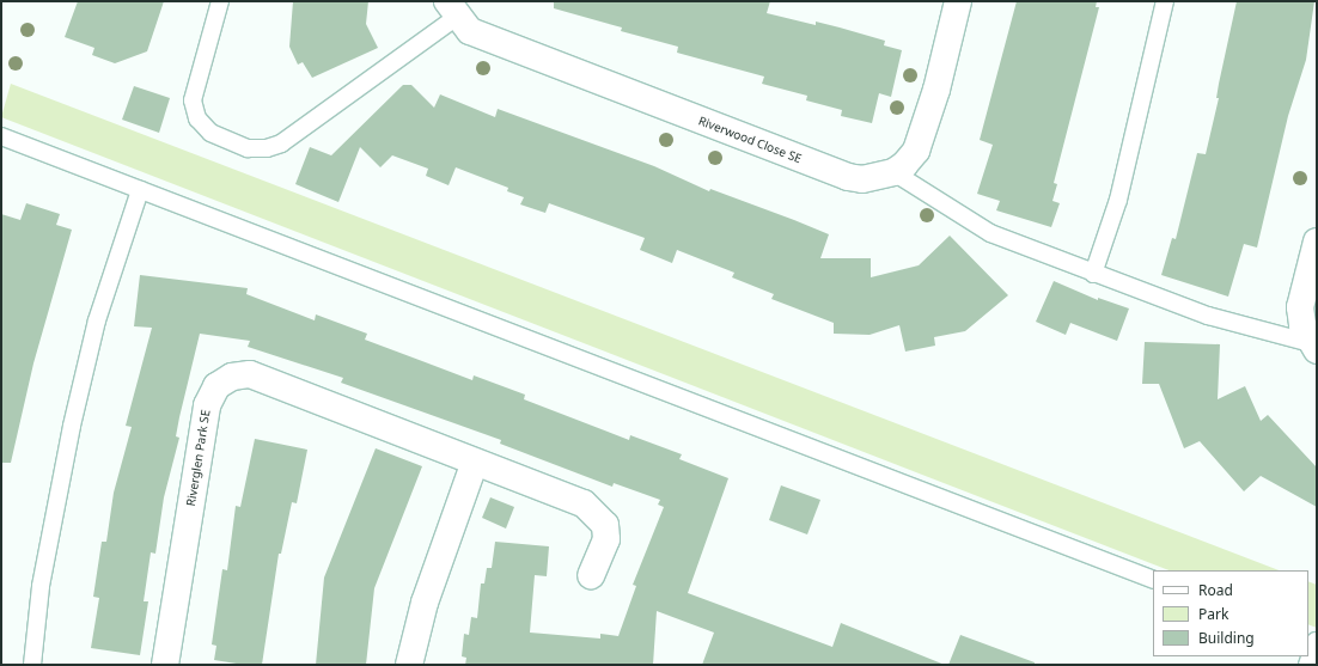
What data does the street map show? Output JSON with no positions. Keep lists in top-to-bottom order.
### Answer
{
  "streets": {
    "street": ["Riverwood Close SE", "Riverglen Park SE"]
  },
  "legend": ["Road", "Park", "Building"]
}
